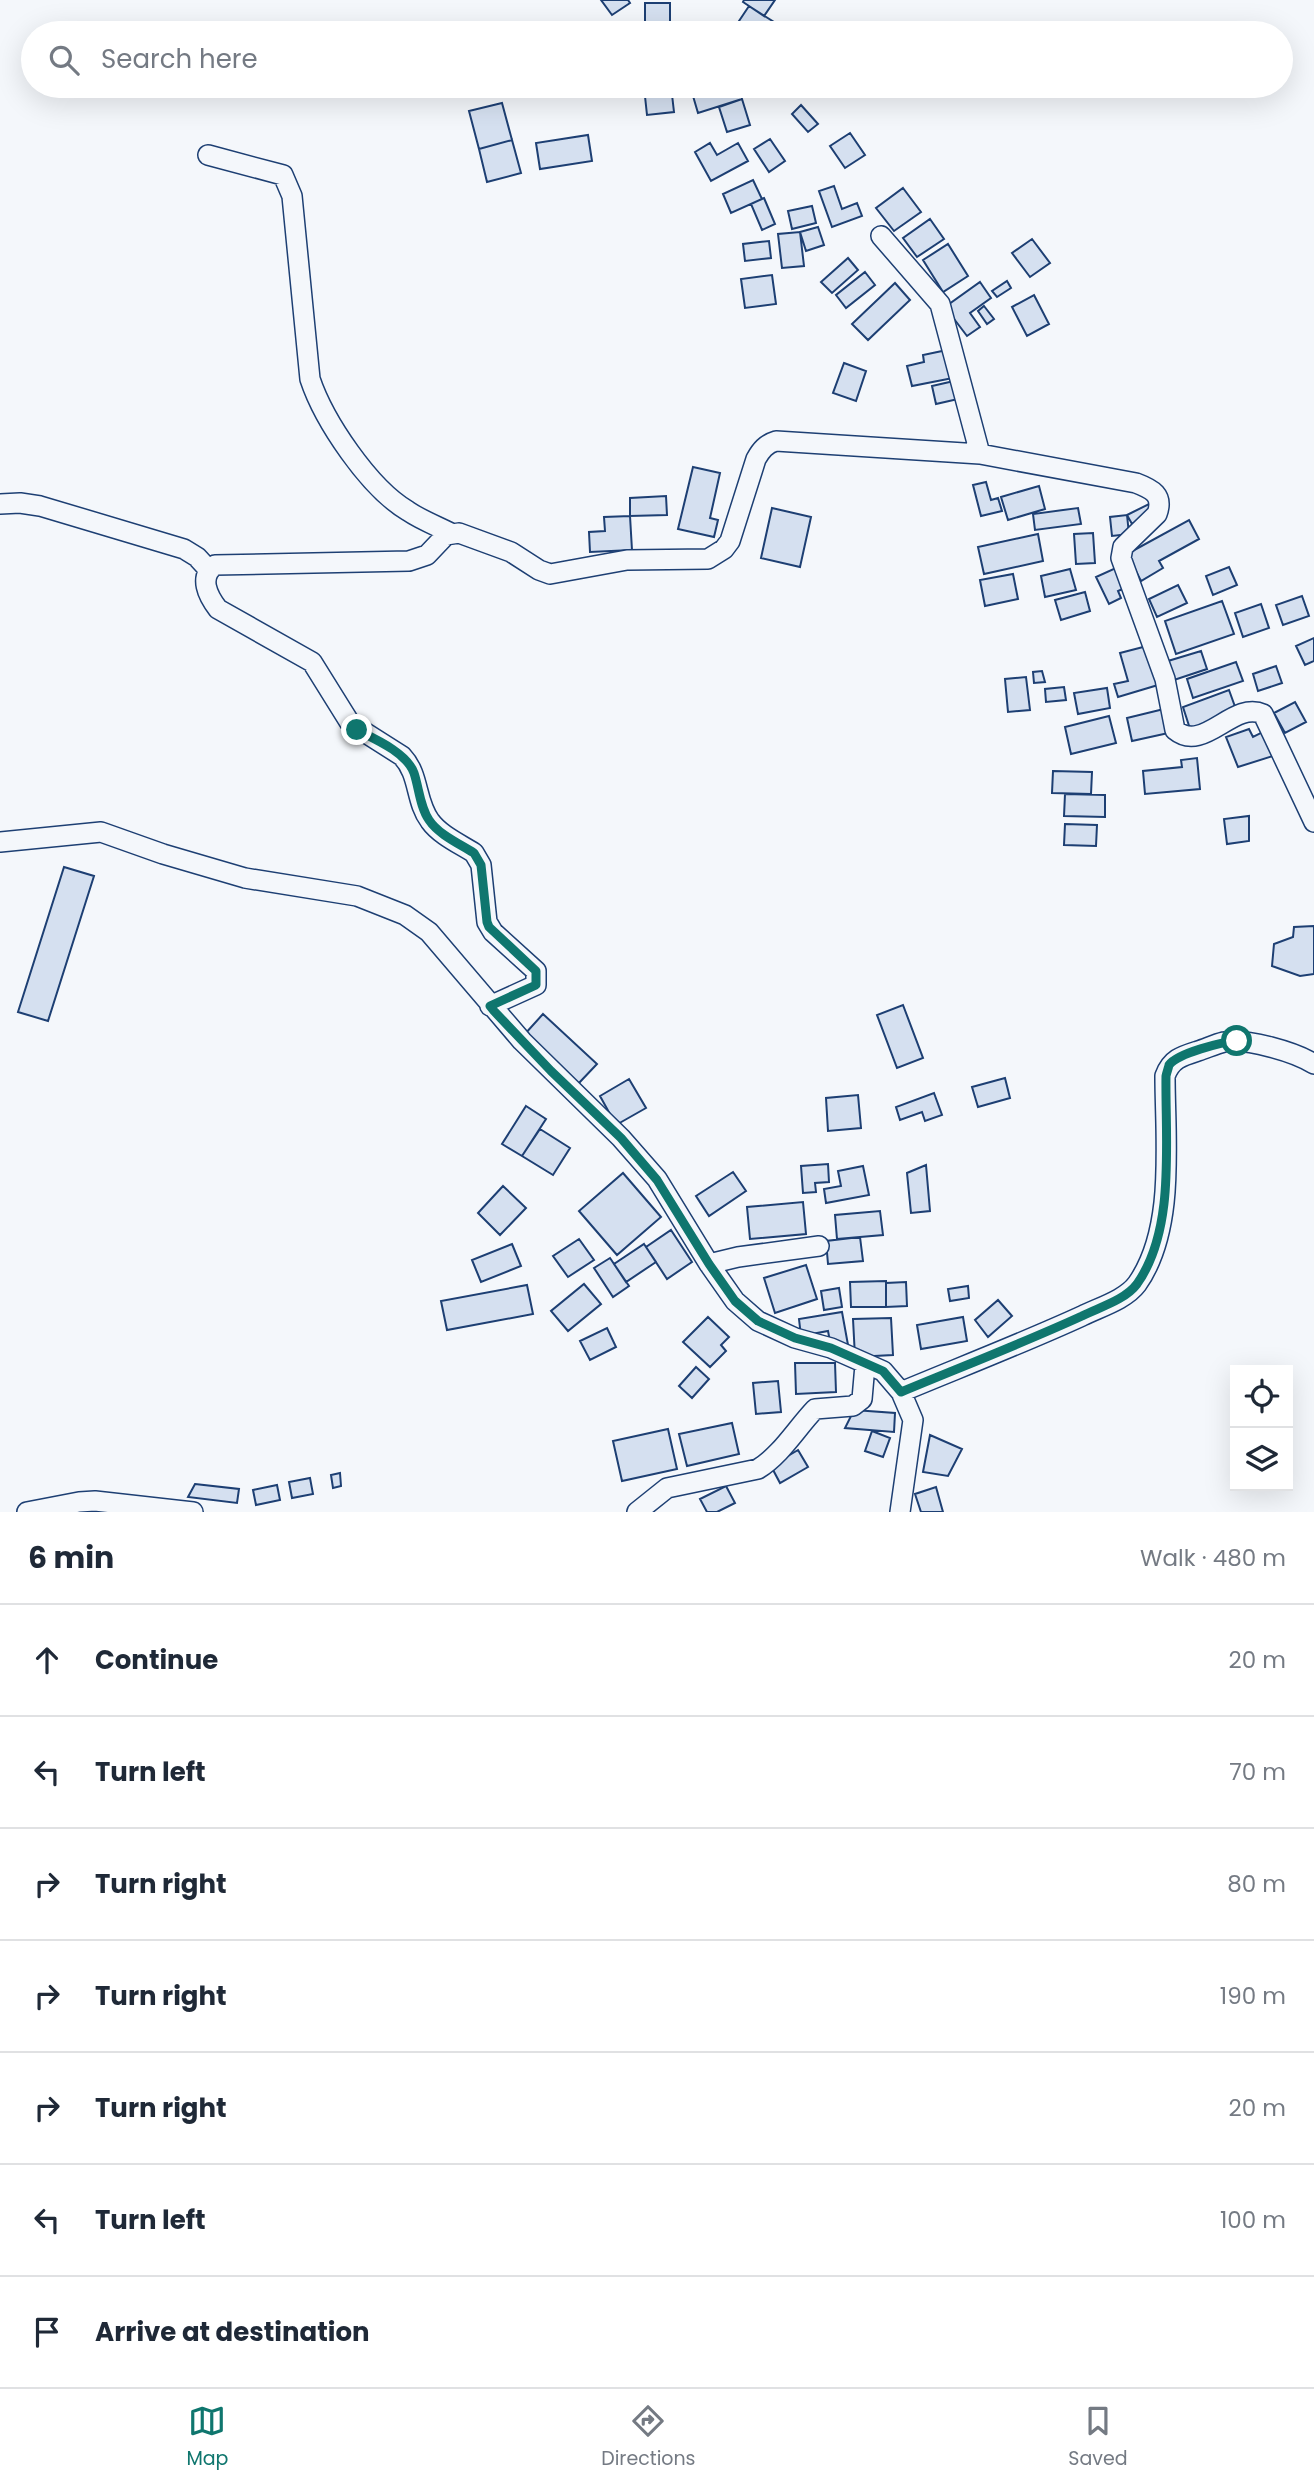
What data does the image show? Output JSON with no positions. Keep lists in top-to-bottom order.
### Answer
{
  "page": {
    "search": "Search here",
    "heading": ["6 min", "Walk · 480 m"],
    "list": [
      ["Continue", "20 m"],
      ["Turn left", "70 m"],
      ["Turn right", "80 m"],
      ["Turn right", "190 m"],
      ["Turn right", "20 m"],
      ["Turn left", "100 m"],
      "Arrive at destination"
    ],
    "nav": ["Map", "Directions", "Saved"]
  }
}
